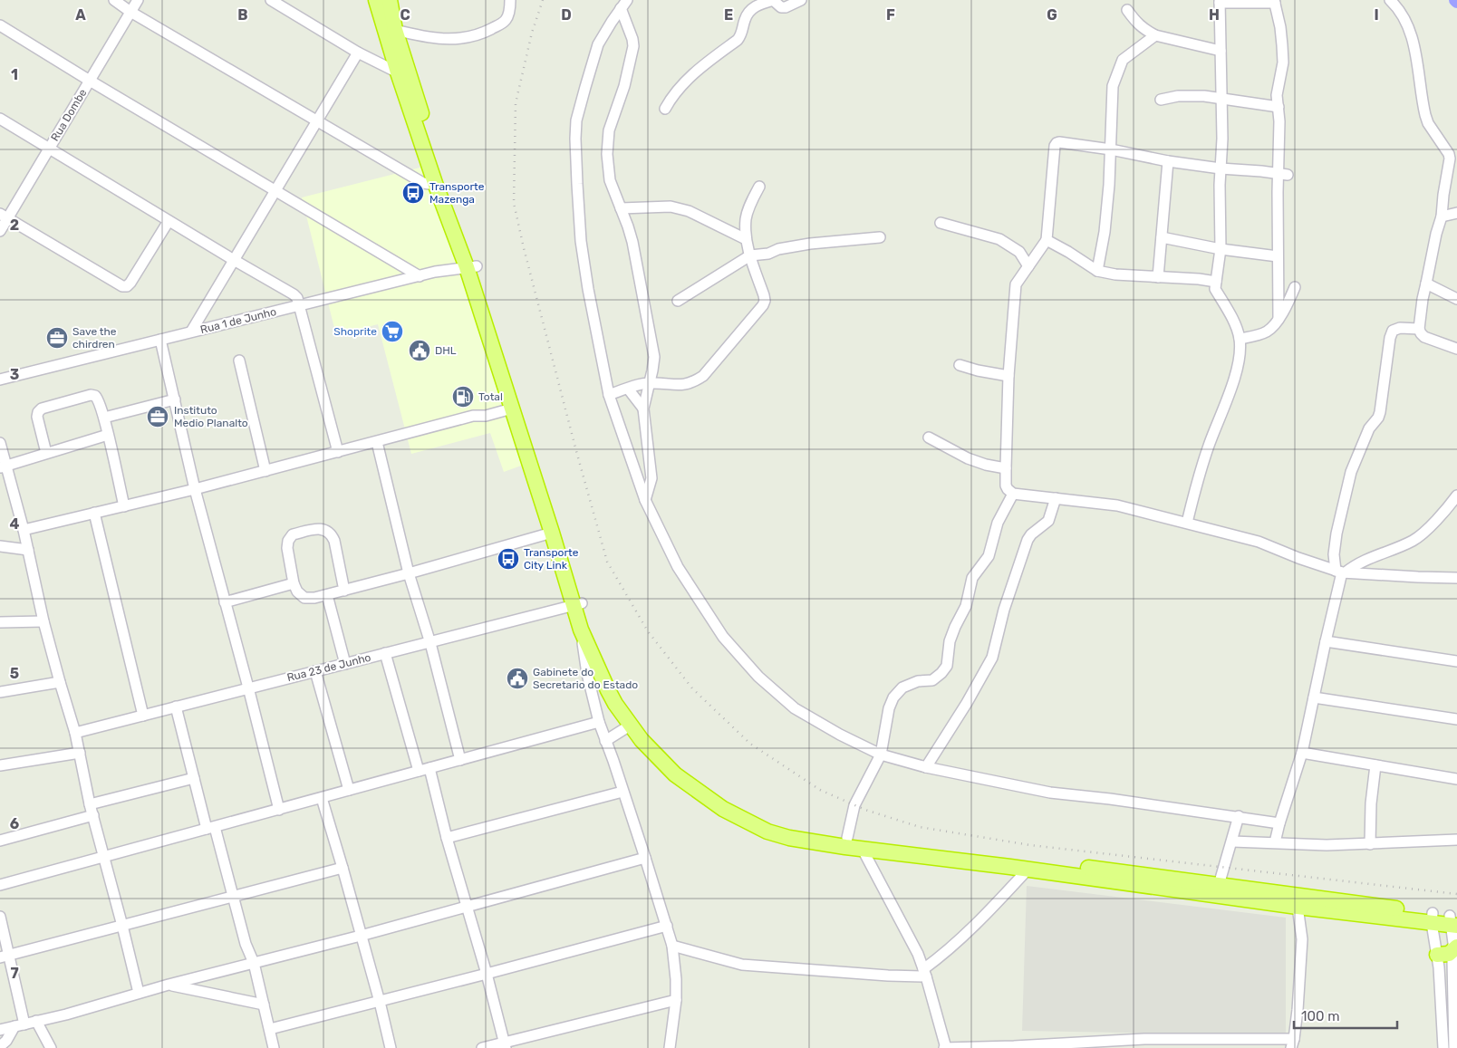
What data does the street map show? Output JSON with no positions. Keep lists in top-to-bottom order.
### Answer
{
  "streets": {
    "street": ["Rua Dombe", "Rua 1 de Junho", "Rua 23 de Junho"]
  },
  "places": {
    "bus stop": ["Transporte Mazenga", "Transporte City Link"],
    "supermarket": ["Shoprite"],
    "office": ["Save the chirdren", "Instituto Medio Planalto"],
    "public building": ["DHL", "Gabinete do Secretario do Estado"],
    "fuel station": ["Total"]
  },
  "scale_bar": "100 m",
  "grid": {
    "columns": [
      "A",
      "B",
      "C",
      "D",
      "E",
      "F",
      "G",
      "H",
      "I"
    ],
    "rows": [
      "1",
      "2",
      "3",
      "4",
      "5",
      "6",
      "7"
    ]
  }
}
